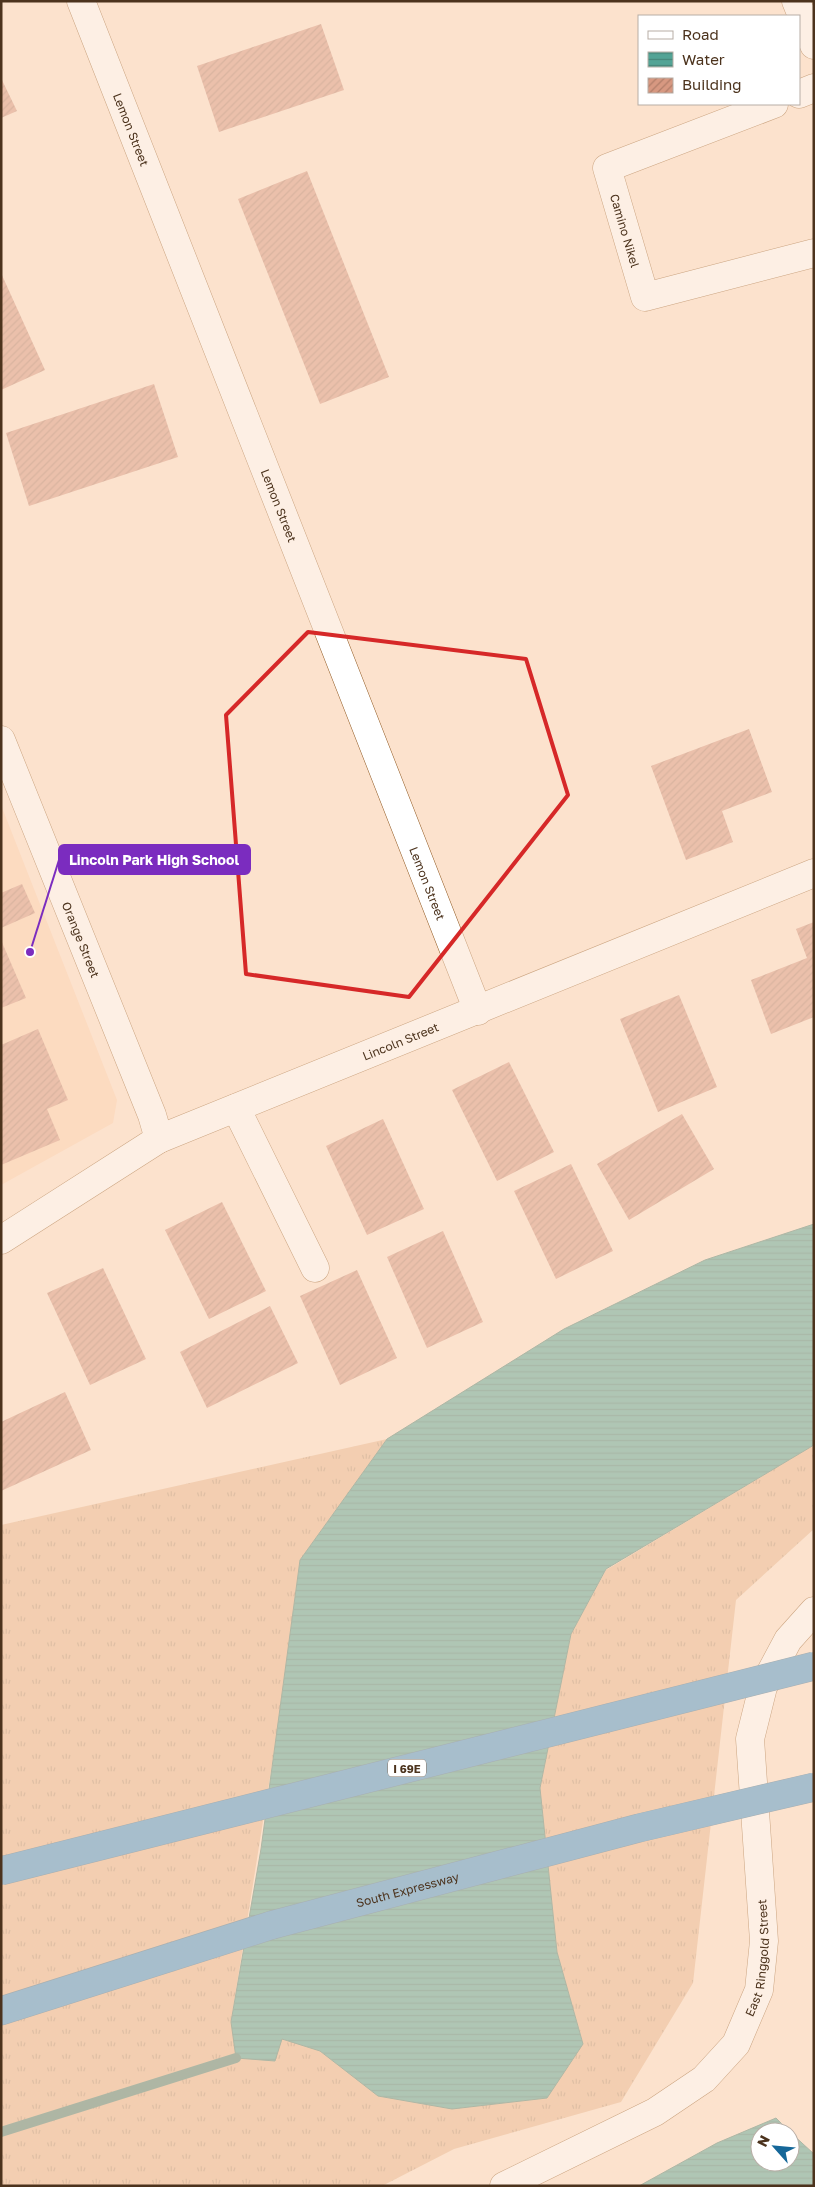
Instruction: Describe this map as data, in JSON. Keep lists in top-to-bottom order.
{
  "streets": {
    "highway": ["I 69E", "South Expressway"],
    "street": [
      "Lemon Street",
      "Camino Nikel",
      "Orange Street",
      "Lincoln Street",
      "East Ringgold Street"
    ]
  },
  "crossings": [
    ["Lemon Street", "Lincoln Street"],
    ["Orange Street", "Lincoln Street"]
  ],
  "places": ["Lincoln Park High School"],
  "legend": ["Road", "Water", "Building"],
  "north": "top left"
}
